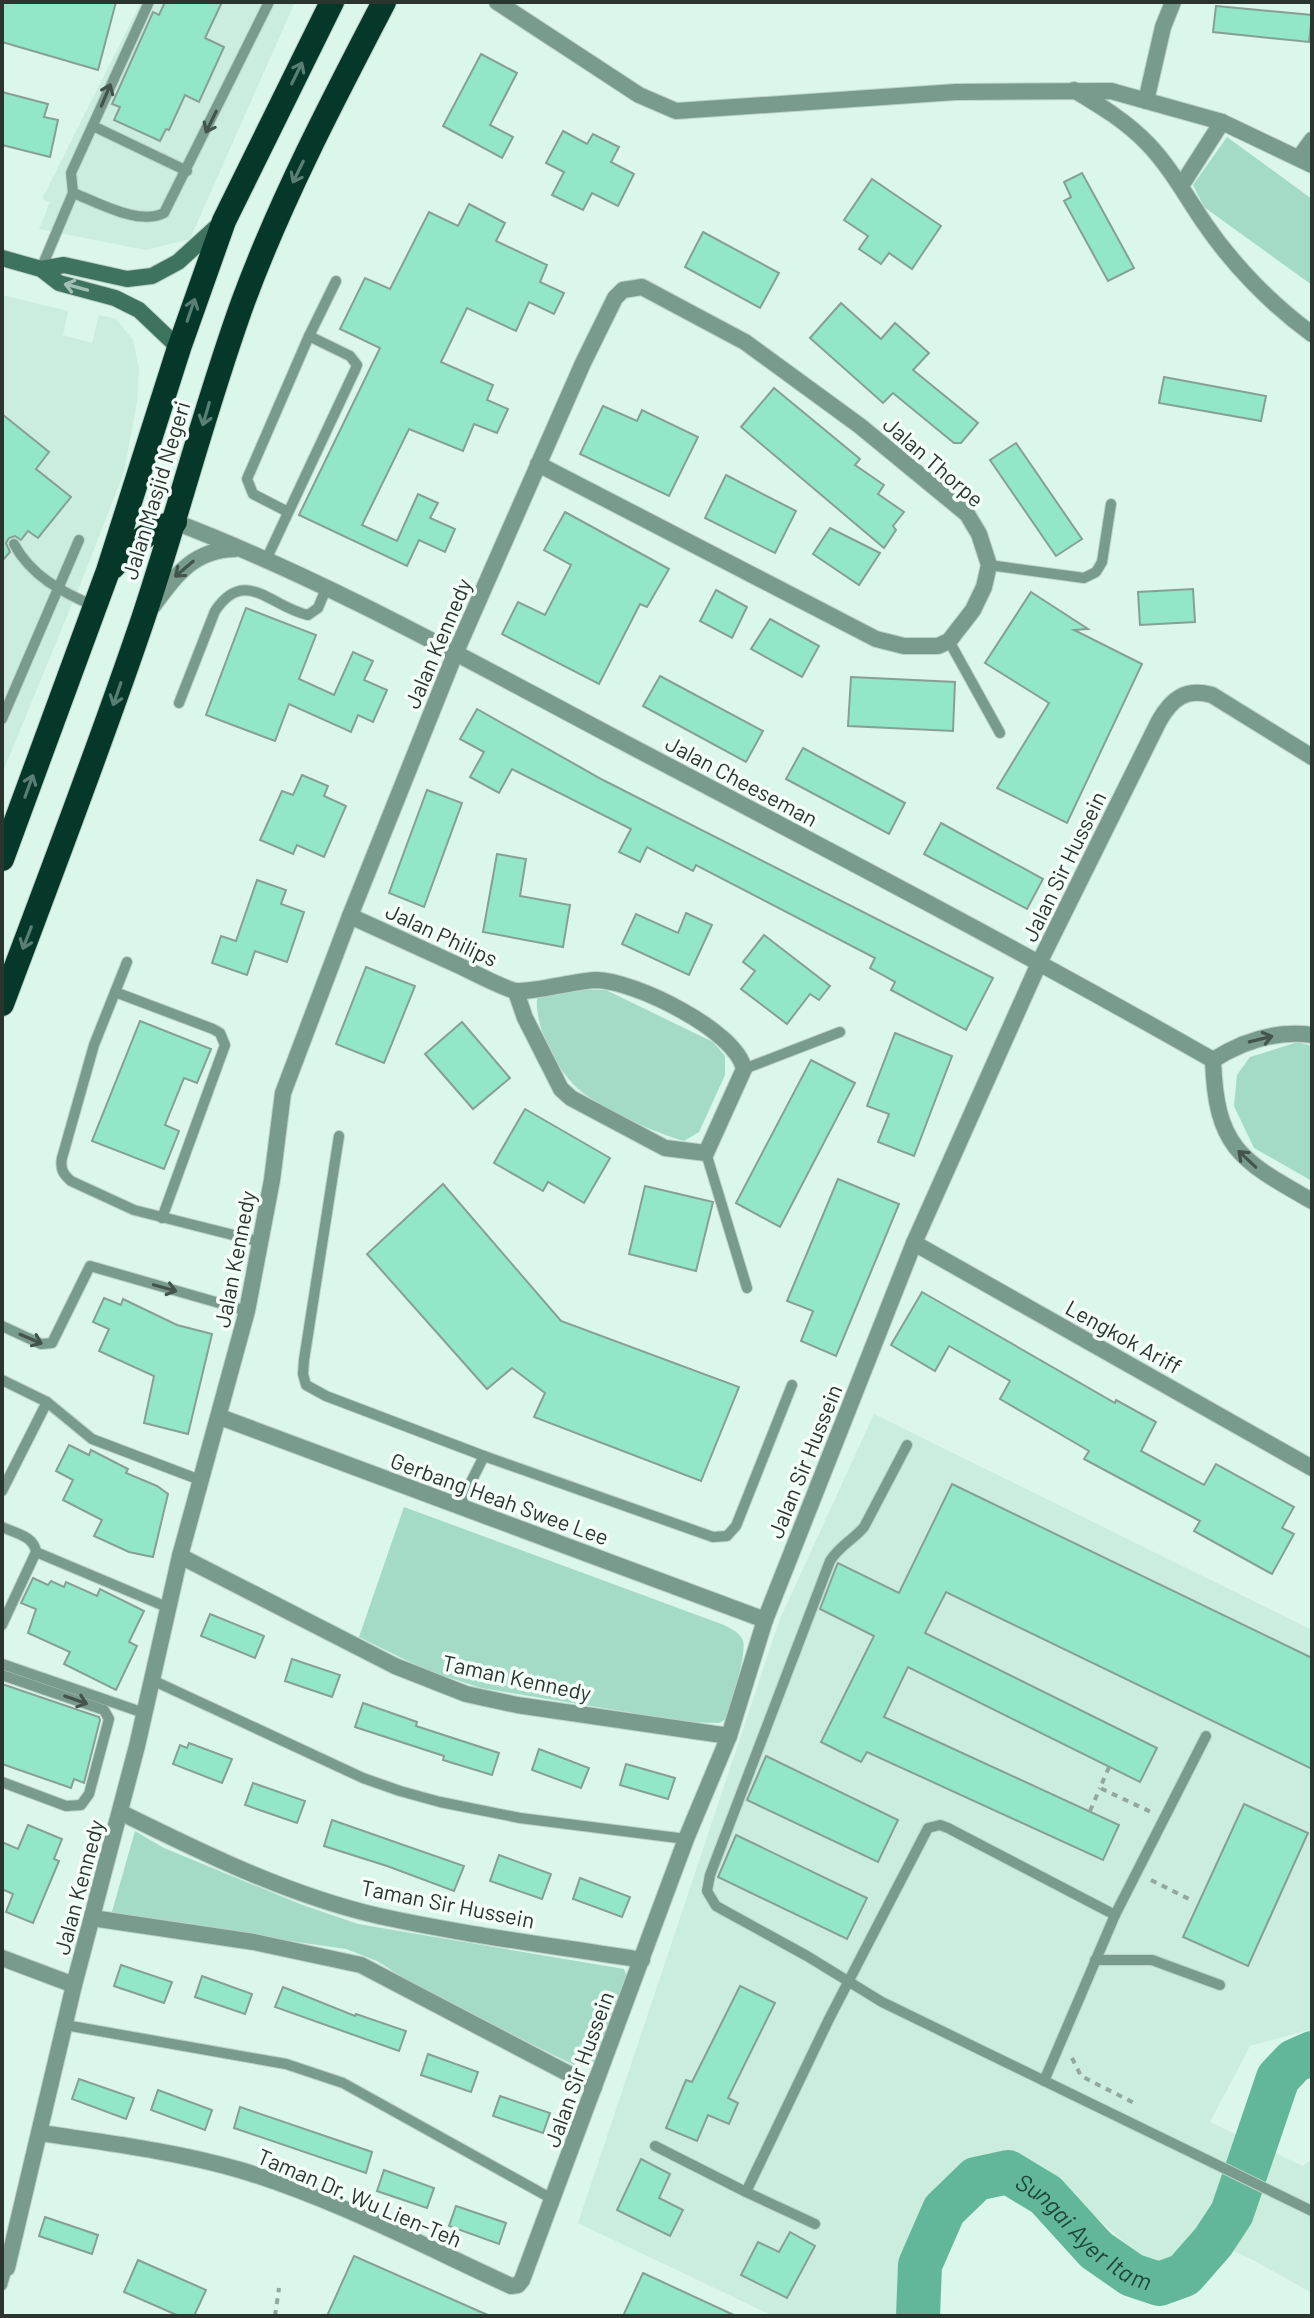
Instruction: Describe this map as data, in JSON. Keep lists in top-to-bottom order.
{
  "streets": {
    "highway": ["Jalan Masjid Negeri"],
    "street": [
      "Jalan Thorpe",
      "Jalan Kennedy",
      "Jalan Cheeseman",
      "Jalan Sir Hussein",
      "Jalan Philips",
      "Lengkok Ariff",
      "Gerbang Heah Swee Lee",
      "Taman Kennedy",
      "Taman Sir Hussein",
      "Taman Dr. Wu Lien-Teh"
    ]
  },
  "crossings": [
    ["Jalan Thorpe", "Jalan Kennedy"],
    ["Jalan Masjid Negeri", "Jalan Cheeseman"],
    ["Jalan Kennedy", "Jalan Cheeseman"],
    ["Jalan Kennedy", "Jalan Philips"],
    ["Jalan Kennedy", "Gerbang Heah Swee Lee"],
    ["Jalan Kennedy", "Taman Kennedy"],
    ["Jalan Kennedy", "Taman Sir Hussein"],
    ["Jalan Kennedy", "Taman Dr. Wu Lien-Teh"],
    ["Jalan Cheeseman", "Jalan Sir Hussein"],
    ["Jalan Sir Hussein", "Lengkok Ariff"],
    ["Jalan Sir Hussein", "Gerbang Heah Swee Lee"],
    ["Jalan Sir Hussein", "Taman Kennedy"],
    ["Jalan Sir Hussein", "Taman Sir Hussein"],
    ["Jalan Sir Hussein", "Taman Dr. Wu Lien-Teh"]
  ],
  "water": ["Sungai Ayer Itam"]
}
